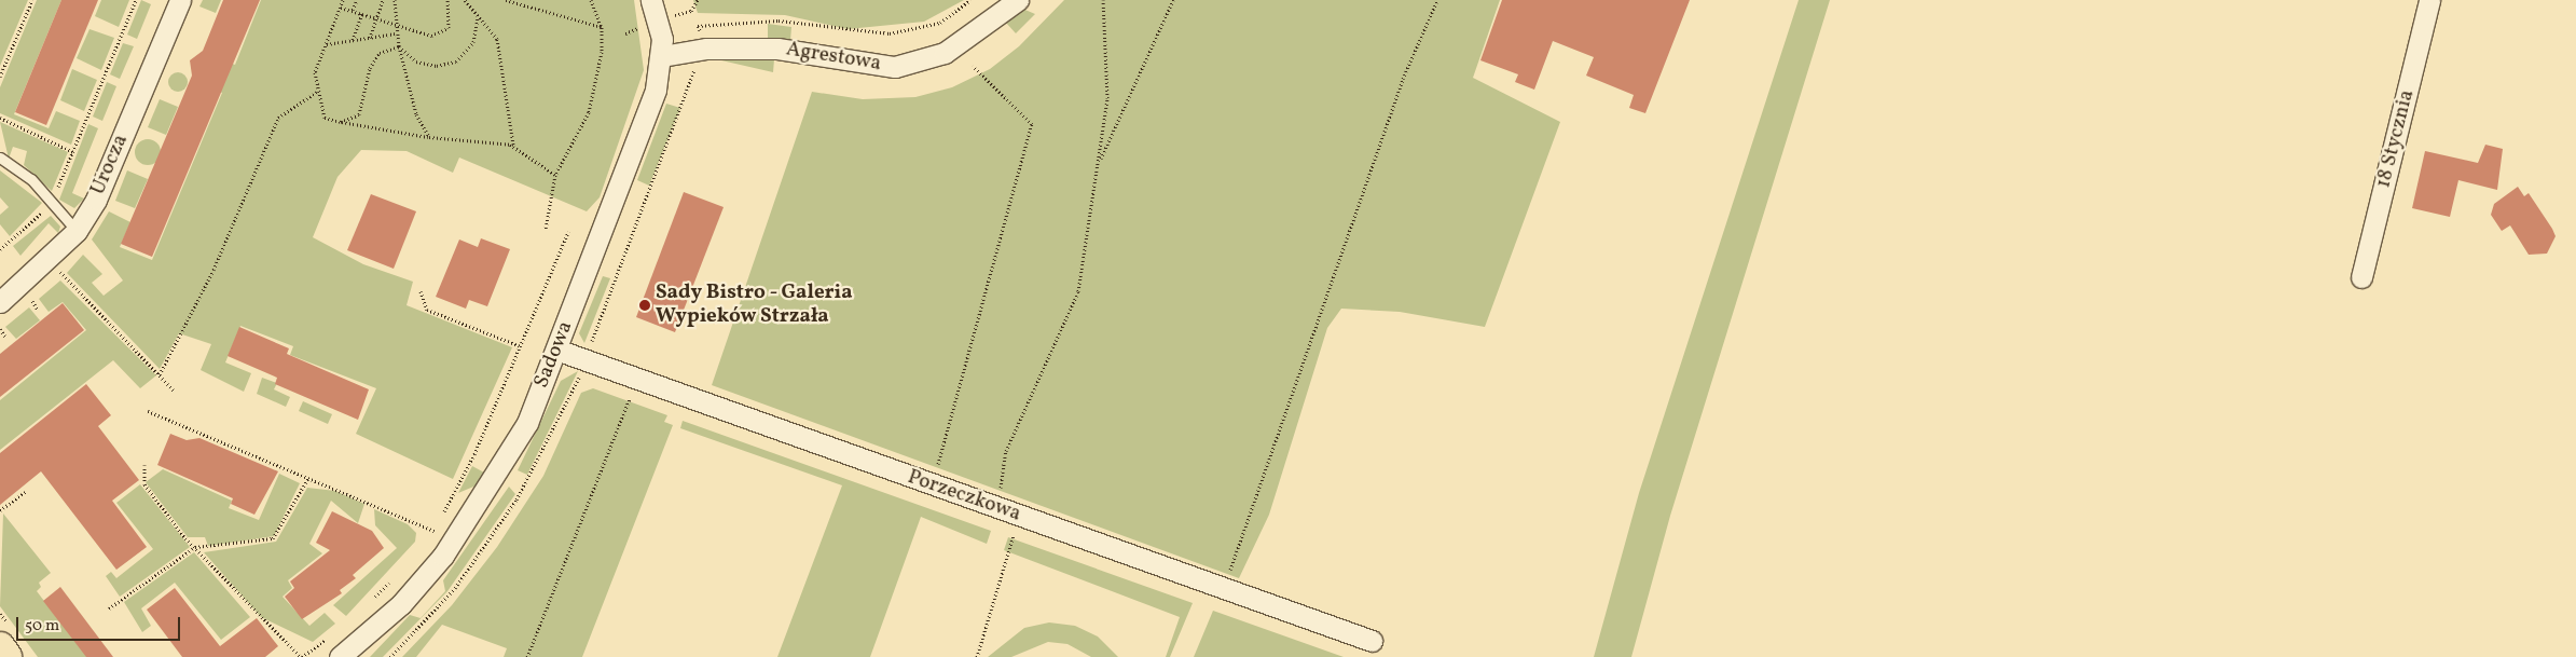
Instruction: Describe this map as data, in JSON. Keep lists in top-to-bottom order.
{
  "streets": {
    "street": [
      "Agrestowa",
      "18 Stycznia",
      "Urocza",
      "Sadowa",
      "Porzeczkowa"
    ]
  },
  "crossings": [
    ["Agrestowa", "Sadowa"],
    ["Sadowa", "Porzeczkowa"]
  ],
  "places": ["Sady Bistro - Galeria Wypieków Strzała"],
  "scale_bar": "50 m"
}
